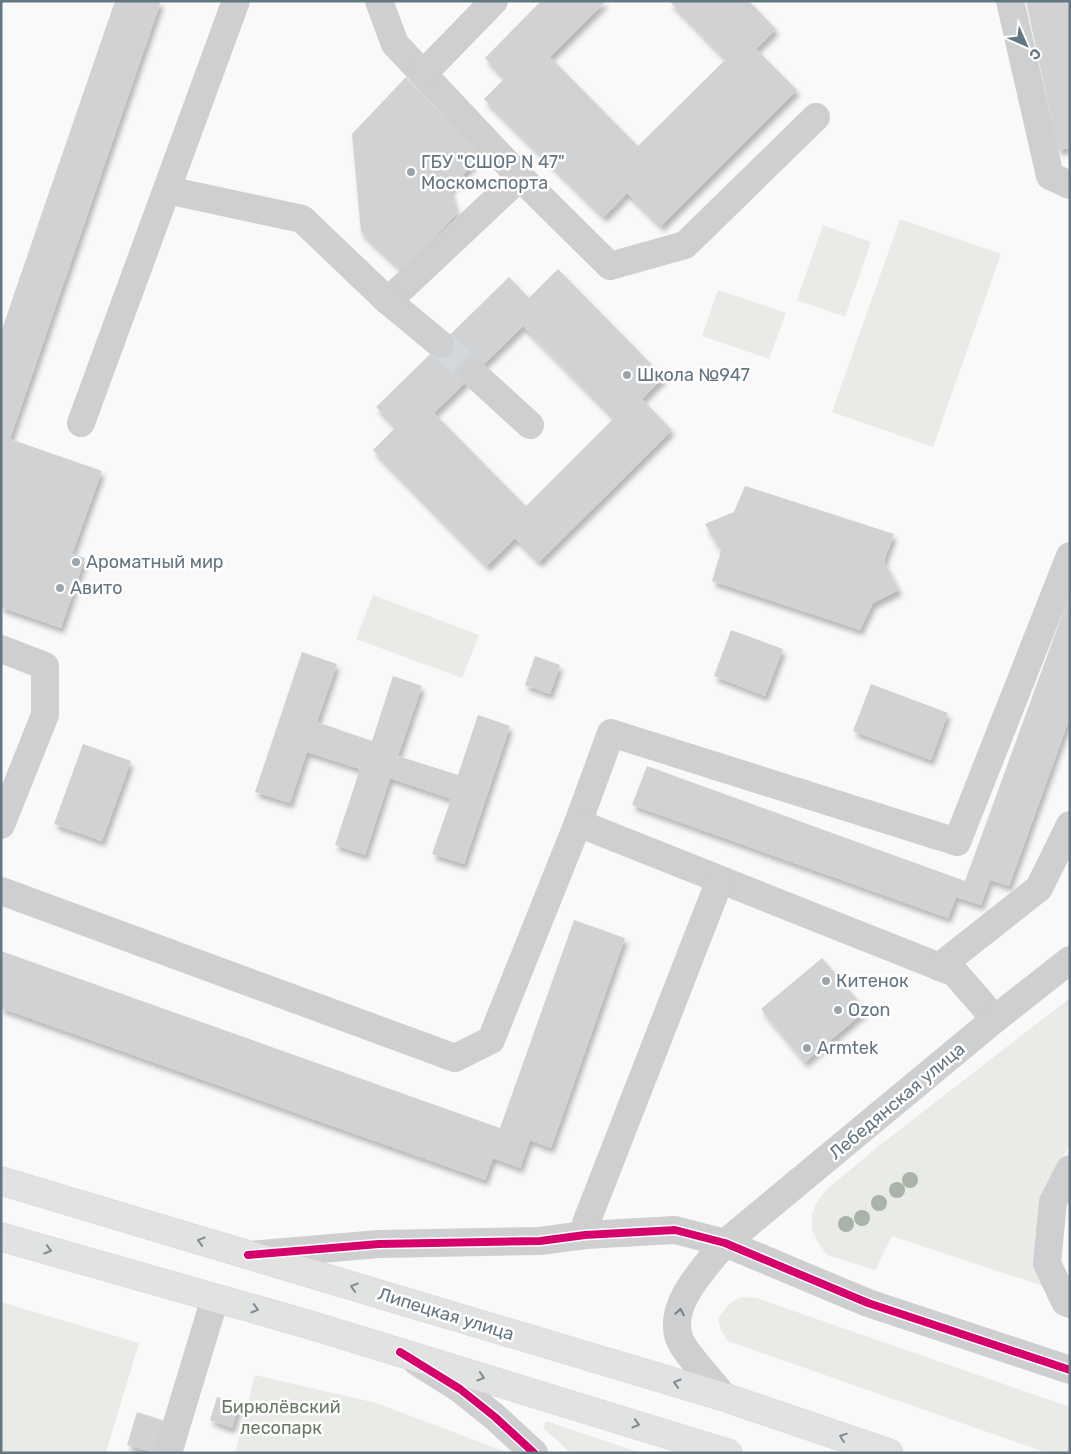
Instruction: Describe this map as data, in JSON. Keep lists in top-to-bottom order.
{
  "streets": {
    "main road": ["Липецкая улица"],
    "street": ["Лебедянская улица"]
  },
  "crossings": [
    ["Лебедянская улица", "Липецкая улица"]
  ],
  "parks": ["Бирюлёвский лесопарк"],
  "places": [
    "ГБУ \"СШОР N 47\" Москомспорта",
    "Школа №947",
    "Ароматный мир",
    "Авито",
    "Китенок",
    "Ozon",
    "Armtek"
  ],
  "north": "bottom right"
}
